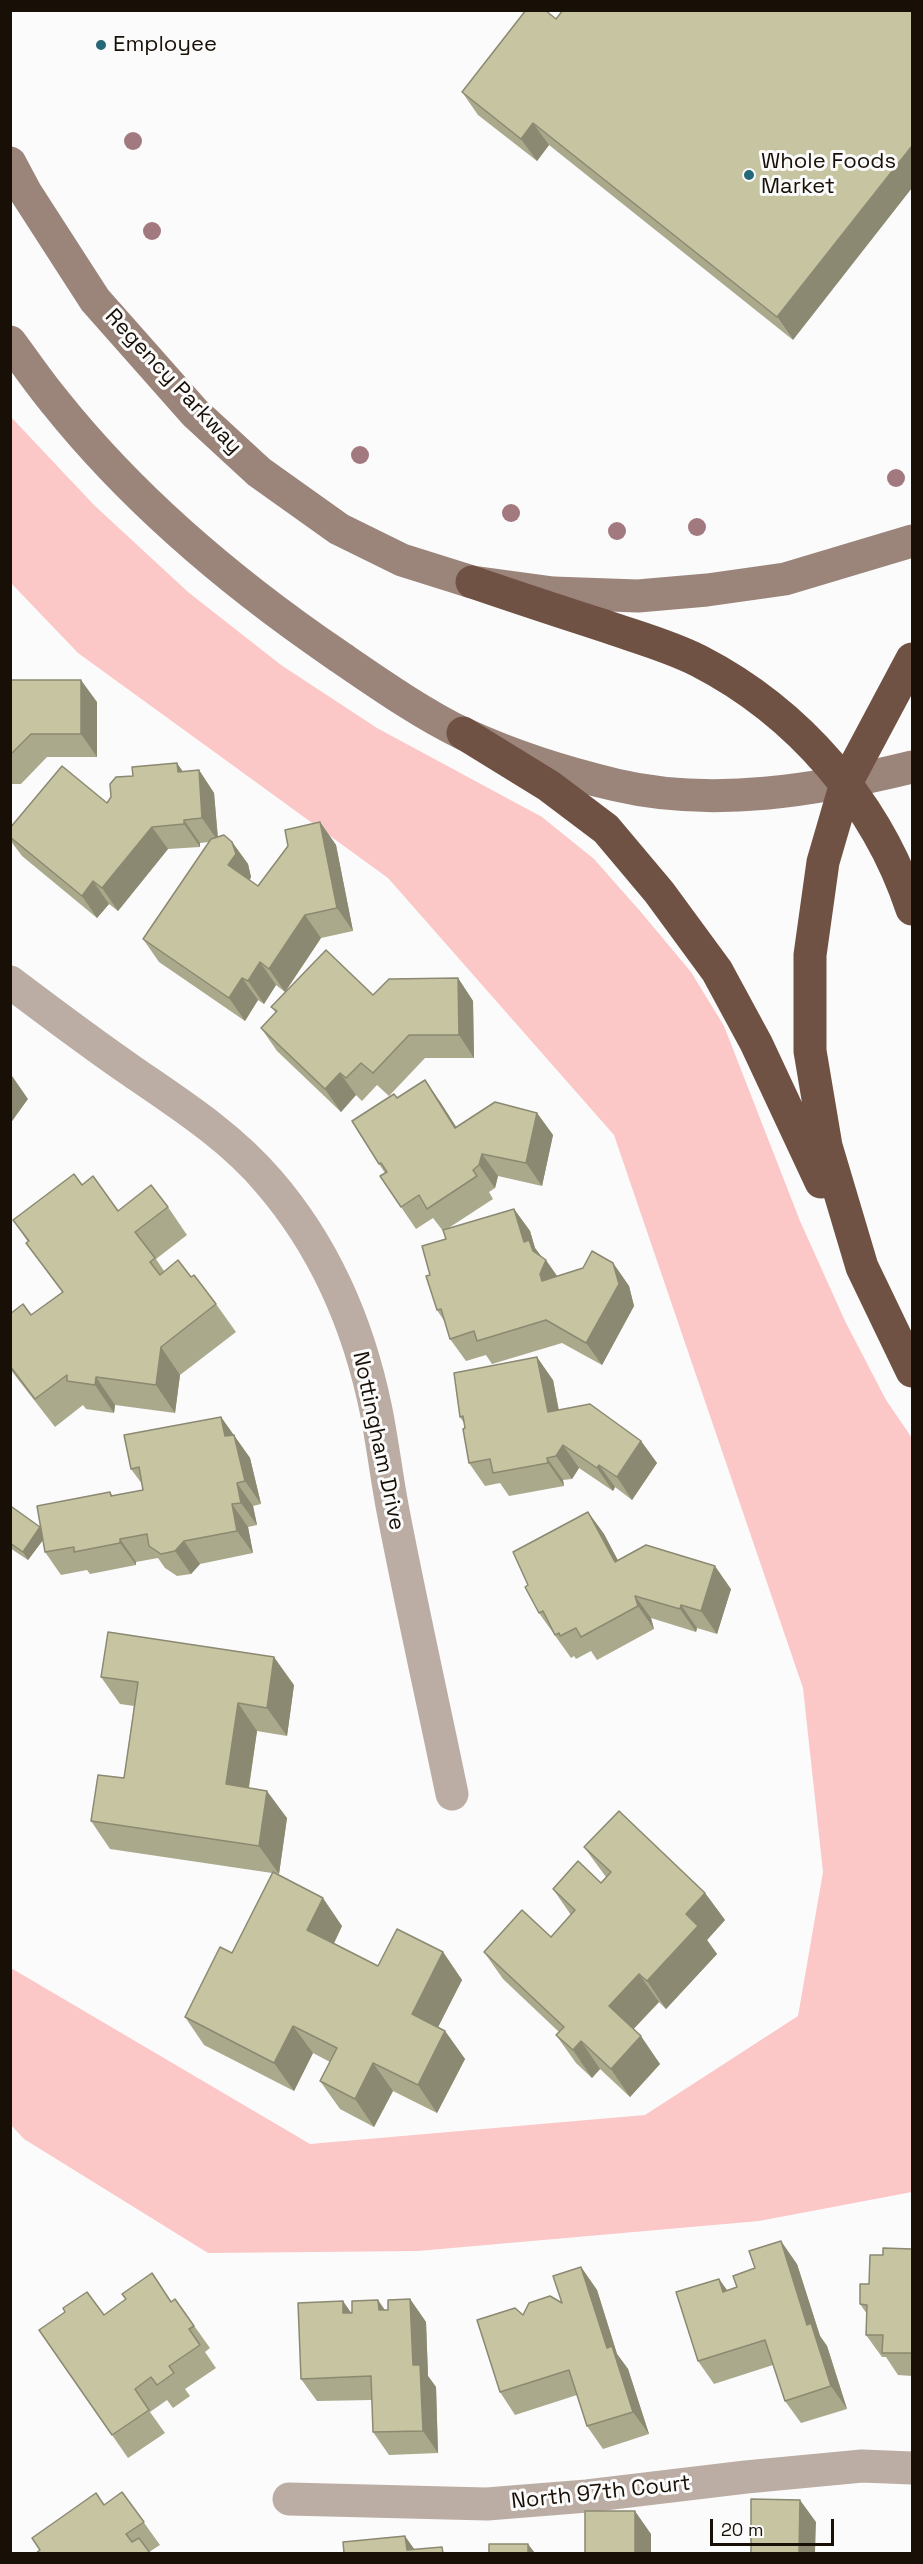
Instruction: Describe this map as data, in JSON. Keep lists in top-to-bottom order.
{
  "streets": {
    "main road": ["Regency Parkway"],
    "street": ["Nottingham Drive", "North 97th Court"]
  },
  "places": ["Employee", "Whole Foods Market"],
  "scale_bar": "20 m"
}
